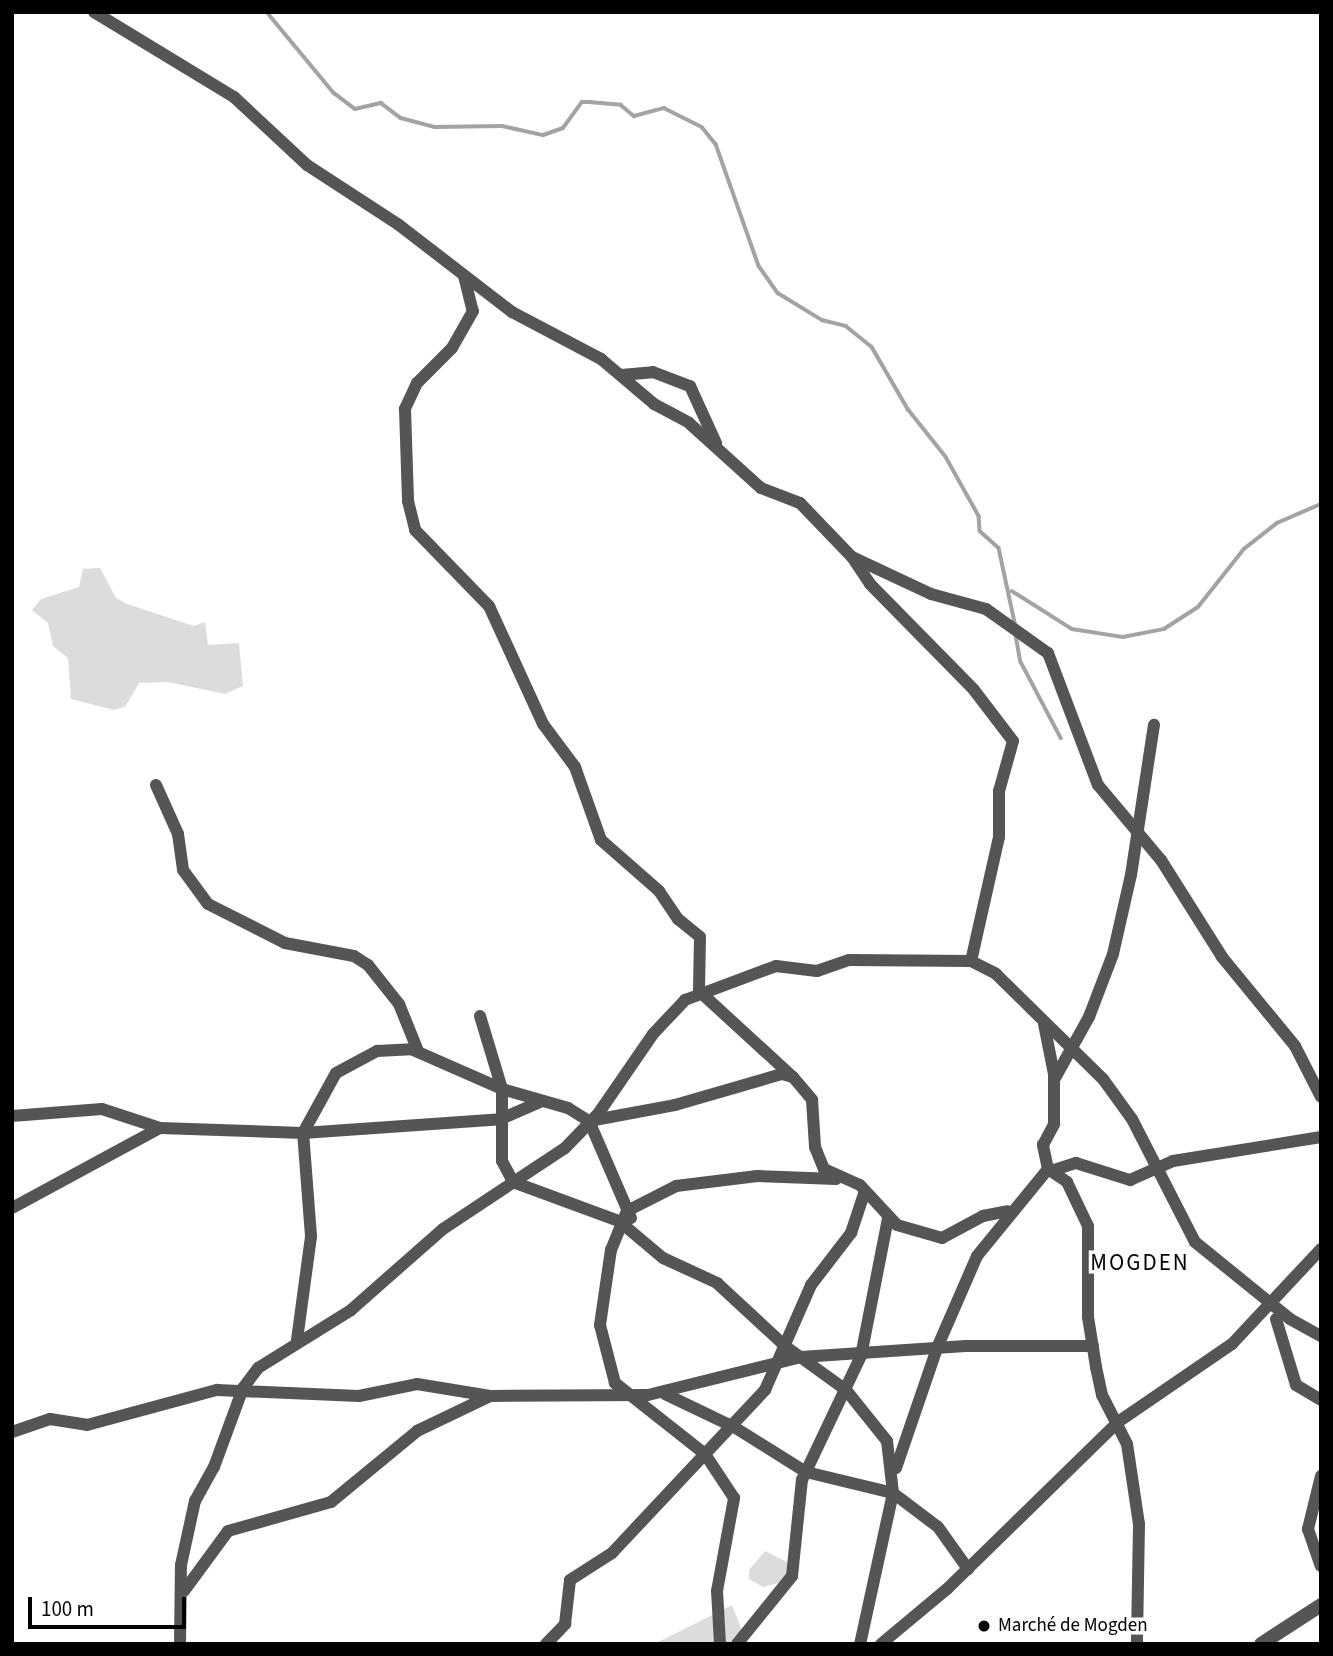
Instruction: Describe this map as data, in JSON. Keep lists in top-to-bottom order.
{
  "districts": ["MOGDEN"],
  "places": ["Marché de Mogden"],
  "scale_bar": "100 m"
}
